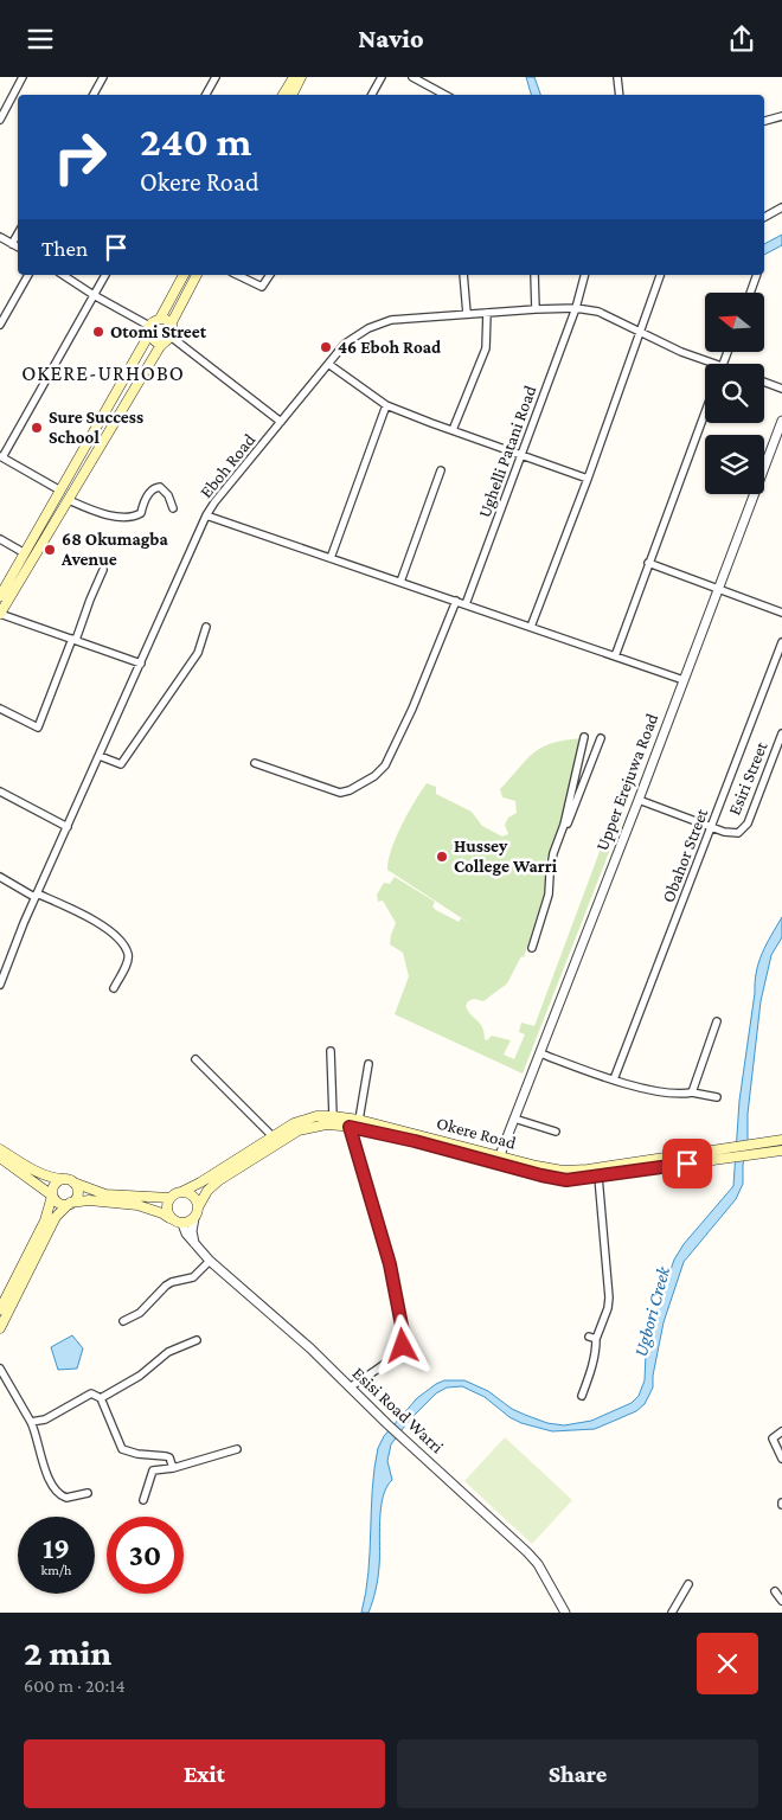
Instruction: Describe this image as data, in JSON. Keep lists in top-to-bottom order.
{
  "streets": {
    "main road": ["Okere Road"],
    "street": [
      "Ughelli Patani Road",
      "Eboh Road",
      "Esiri Street",
      "Upper Erejuwa Road",
      "Obahor Street",
      "Esisi Road Warri"
    ]
  },
  "crossings": [
    ["Ughelli Patani Road", "Eboh Road"],
    ["Esiri Street", "Upper Erejuwa Road"],
    ["Esiri Street", "Obahor Street"],
    ["Upper Erejuwa Road", "Okere Road"],
    ["Okere Road", "Esisi Road Warri"]
  ],
  "districts": ["OKERE-URHOBO"],
  "water": ["Ugbori Creek"],
  "places": [
    "Otomi Street",
    "46 Eboh Road",
    "Sure Success School",
    "68 Okumagba Avenue",
    "Hussey College Warri"
  ],
  "north": "left",
  "page": {
    "header": "Navio",
    "turn": ["240 m", "Okere Road"],
    "then": "Then",
    "speed": "19 km/h",
    "limit": "30",
    "heading": ["2 min", "600 m · 20:14"],
    "buttons": ["Exit", "Share"]
  }
}
